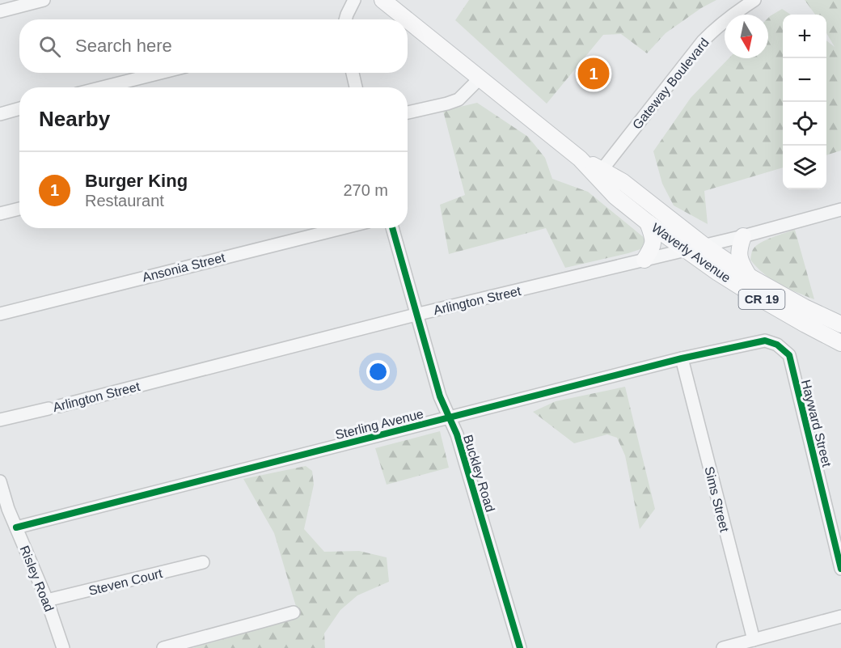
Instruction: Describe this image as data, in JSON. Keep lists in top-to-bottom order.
{
  "streets": {
    "main road": ["Waverly Avenue", "CR 19"],
    "street": [
      "Gateway Boulevard",
      "Ansonia Street",
      "Arlington Street",
      "Hayward Street",
      "Sterling Avenue",
      "Buckley Road",
      "Sims Street",
      "Risley Road",
      "Steven Court"
    ]
  },
  "crossings": [
    ["Gateway Boulevard", "Waverly Avenue"],
    ["Waverly Avenue", "Arlington Street"],
    ["Arlington Street", "Buckley Road"],
    ["Hayward Street", "Sterling Avenue"],
    ["Sterling Avenue", "Buckley Road"],
    ["Sterling Avenue", "Sims Street"],
    ["Sterling Avenue", "Risley Road"],
    ["Risley Road", "Steven Court"]
  ],
  "north": "bottom",
  "page": {
    "map_buttons": ["+", "−"],
    "search": "Search here",
    "pins": "1",
    "heading": "Nearby",
    "list": [
      {
        "mark": "1",
        "name": "Burger King",
        "note": "Restaurant",
        "value": "270 m"
      }
    ]
  }
}
